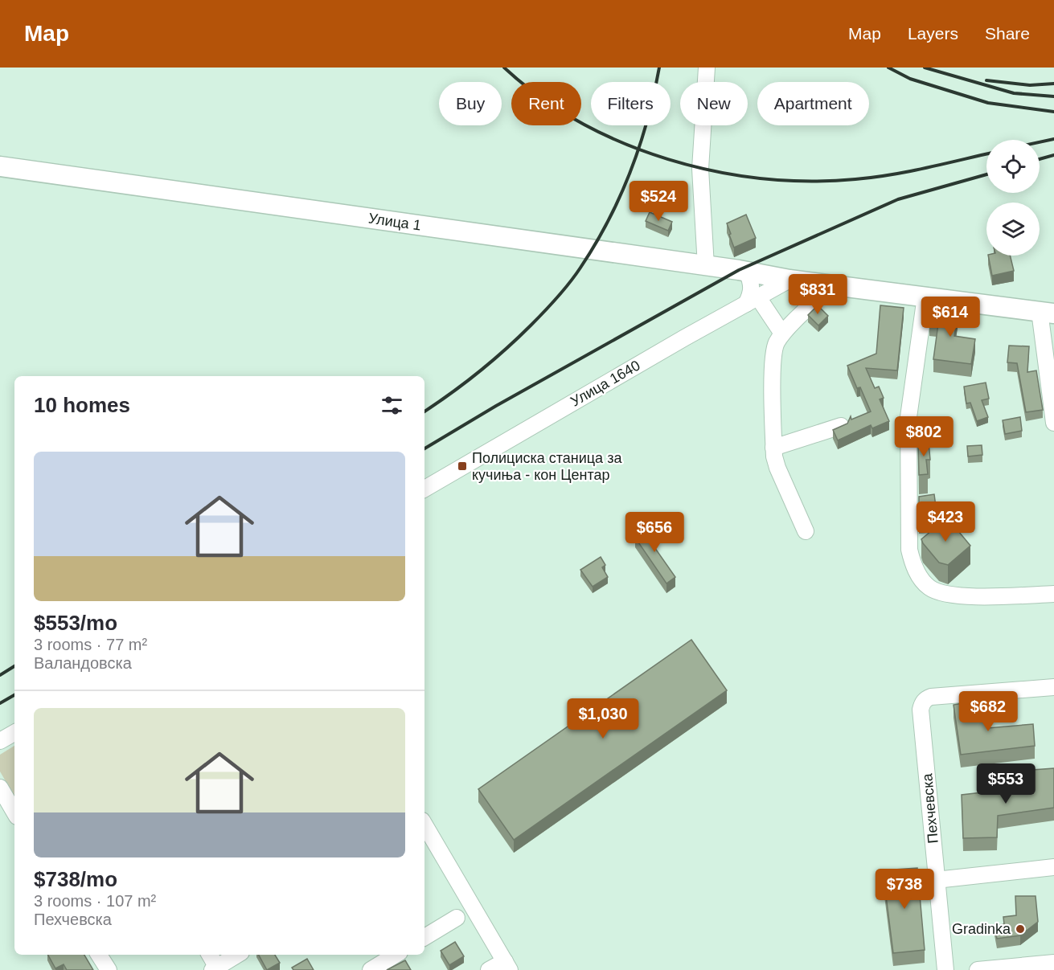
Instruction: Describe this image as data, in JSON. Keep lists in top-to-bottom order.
{
  "streets": {
    "main road": ["Улица 1"],
    "street": ["Улица 1640", "Пехчевска"]
  },
  "crossings": [
    ["Улица 1", "Улица 1640"]
  ],
  "places": {
    "transit": ["Полициска станица за кучиња - кон Центар"],
    "other": ["Gradinka"]
  },
  "page": {
    "header": "Map",
    "nav": ["Map", "Layers", "Share"],
    "chip": [
      "Buy",
      "Rent",
      "Filters",
      "New",
      "Apartment"
    ],
    "price": [
      "$524",
      "$831",
      "$614",
      "$802",
      "$423",
      "$656",
      "$682",
      "$1,030",
      "$553",
      "$738"
    ],
    "heading": "10 homes",
    "list": [
      {
        "name": "$553/mo",
        "note": "3 rooms · 77 m² · Валандовска"
      },
      {
        "name": "$738/mo",
        "note": "3 rooms · 107 m² · Пехчевска"
      }
    ]
  }
}
